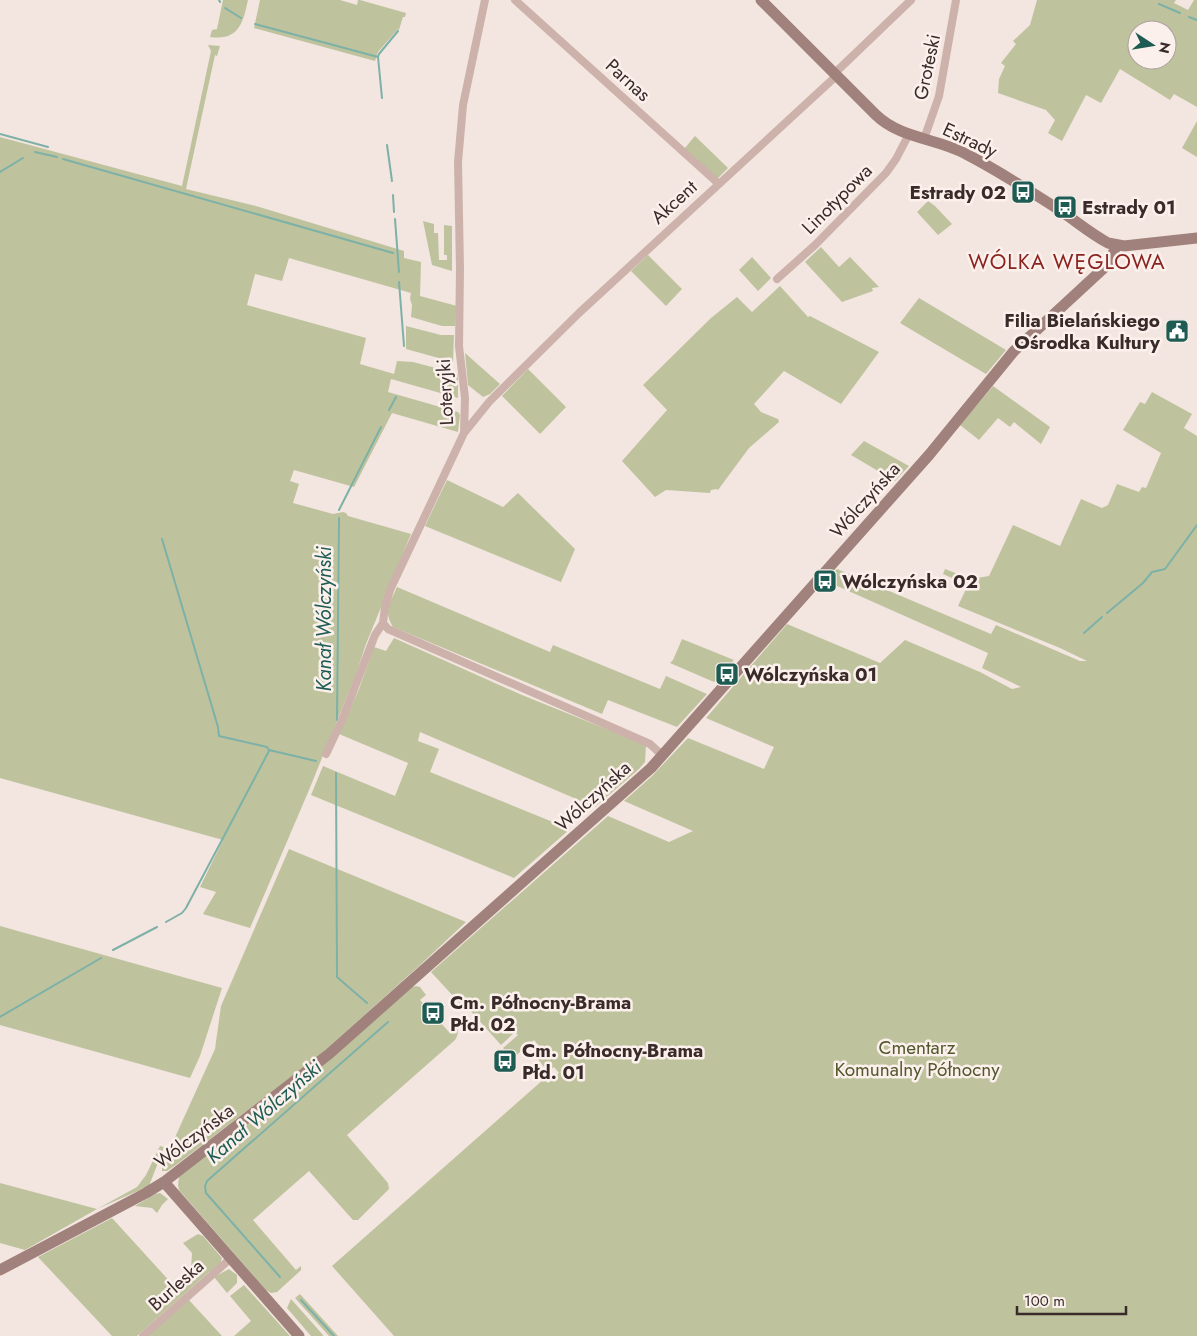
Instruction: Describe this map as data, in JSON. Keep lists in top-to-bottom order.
{
  "streets": {
    "street": [
      "Groteski",
      "Parnas",
      "Estrady",
      "Linotypowa",
      "Akcent",
      "Loteryjki",
      "Wólczyńska",
      "Burleska"
    ]
  },
  "crossings": [
    ["Groteski", "Estrady"],
    ["Parnas", "Akcent"],
    ["Estrady", "Linotypowa"],
    ["Estrady", "Akcent"],
    ["Estrady", "Wólczyńska"],
    ["Akcent", "Loteryjki"]
  ],
  "districts": ["WÓLKA WĘGLOWA"],
  "water": ["Kanał Wólczyński"],
  "parks": ["Cmentarz Komunalny Północny"],
  "places": {
    "bus stop": [
      "Estrady 02",
      "Estrady 01",
      "Wólczyńska 02",
      "Wólczyńska 01",
      "Cm. Północny-Brama Płd. 02",
      "Cm. Północny-Brama Płd. 01"
    ],
    "public building": ["Filia Bielańskiego Ośrodka Kultury"]
  },
  "scale_bar": "100 m",
  "north": "right"
}
